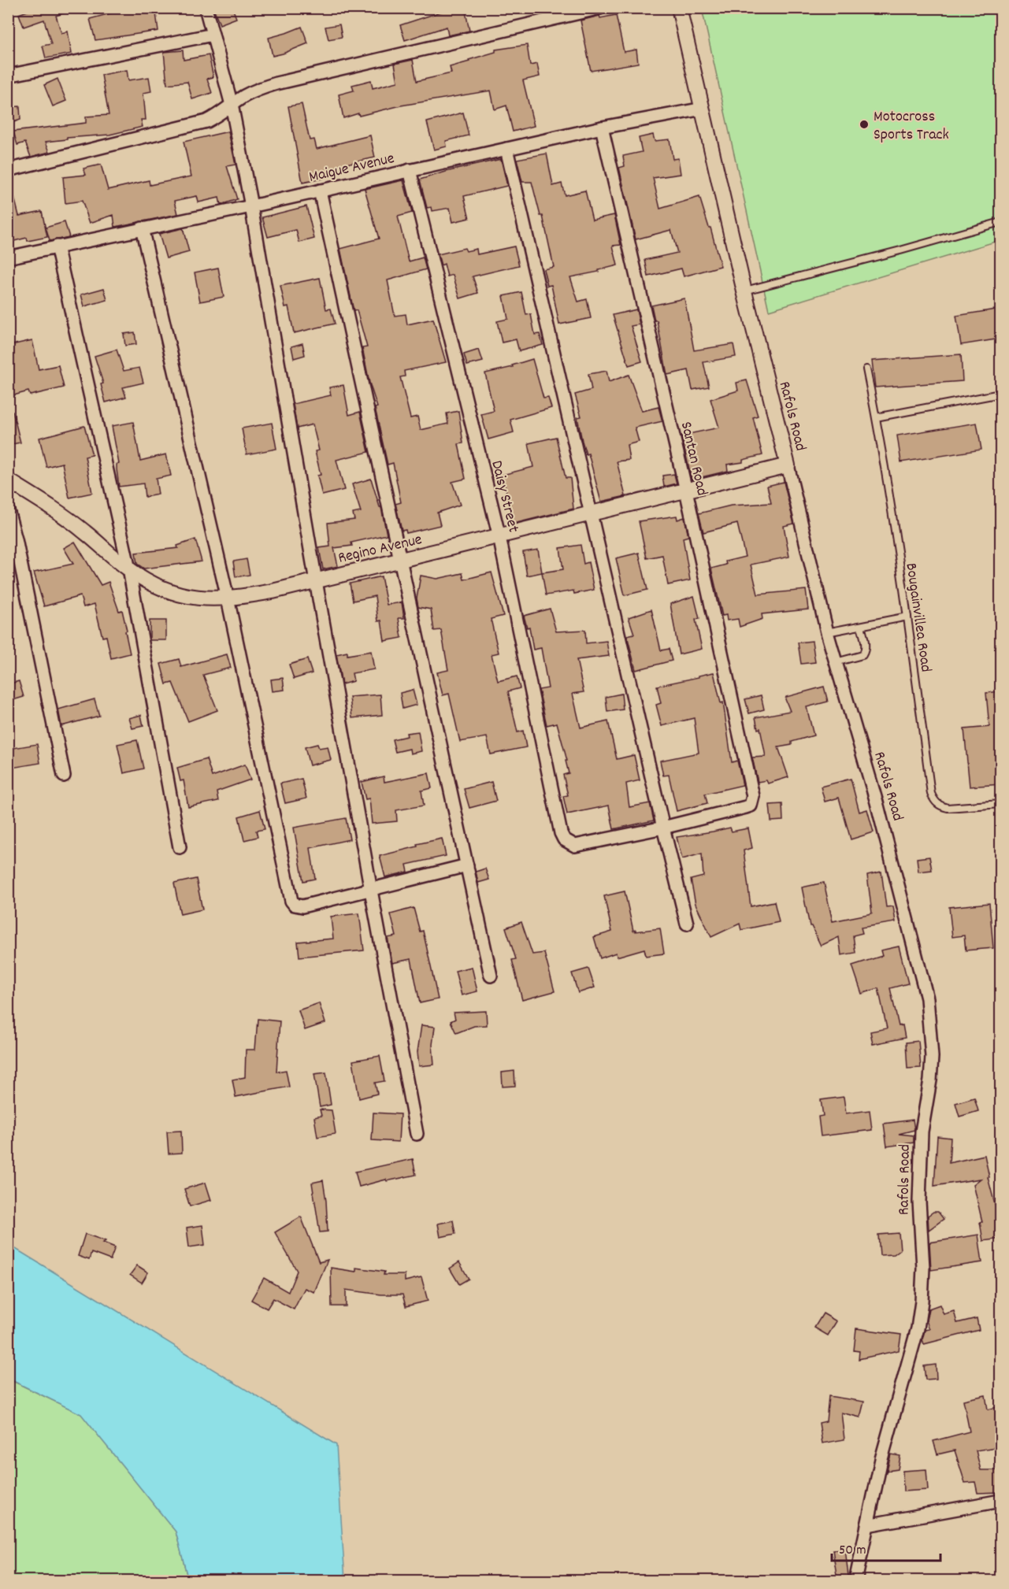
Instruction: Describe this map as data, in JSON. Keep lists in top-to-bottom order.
{
  "streets": {
    "street": [
      "Maigue Avenue",
      "Rafols Road",
      "Santan Road",
      "Daisy Street",
      "Regino Avenue"
    ],
    "lane": ["Bougainvillea Road"]
  },
  "crossings": [
    ["Maigue Avenue", "Rafols Road"],
    ["Maigue Avenue", "Santan Road"],
    ["Maigue Avenue", "Daisy Street"],
    ["Rafols Road", "Regino Avenue"],
    ["Santan Road", "Daisy Street"],
    ["Santan Road", "Regino Avenue"],
    ["Daisy Street", "Regino Avenue"]
  ],
  "places": ["Motocross Sports Track"],
  "scale_bar": "50 m"
}
